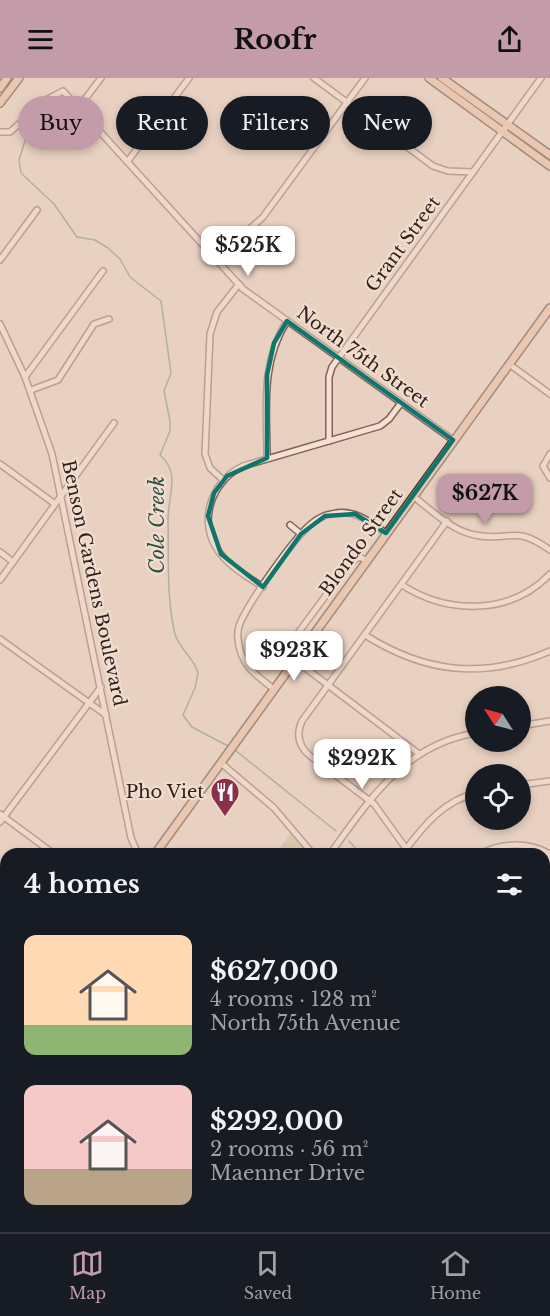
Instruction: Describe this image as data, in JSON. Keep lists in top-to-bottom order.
{
  "streets": {
    "main road": ["Blondo Street"],
    "street": ["Grant Street", "North 75th Street", "Benson Gardens Boulevard"]
  },
  "crossings": [
    ["Grant Street", "North 75th Street"],
    ["North 75th Street", "Blondo Street"]
  ],
  "water": ["Cole Creek"],
  "places": {
    "restaurant": ["Pho Viet"]
  },
  "north": "top left",
  "page": {
    "header": "Roofr",
    "chip": [
      "Buy",
      "Rent",
      "Filters",
      "New"
    ],
    "price": [
      "$525K",
      "$627K",
      "$923K",
      "$292K"
    ],
    "heading": "4 homes",
    "list": [
      {
        "name": "$627,000",
        "note": "4 rooms · 128 m² · North 75th Avenue"
      },
      {
        "name": "$292,000",
        "note": "2 rooms · 56 m² · Maenner Drive"
      }
    ],
    "tabs": ["Map", "Saved", "Home"]
  }
}
